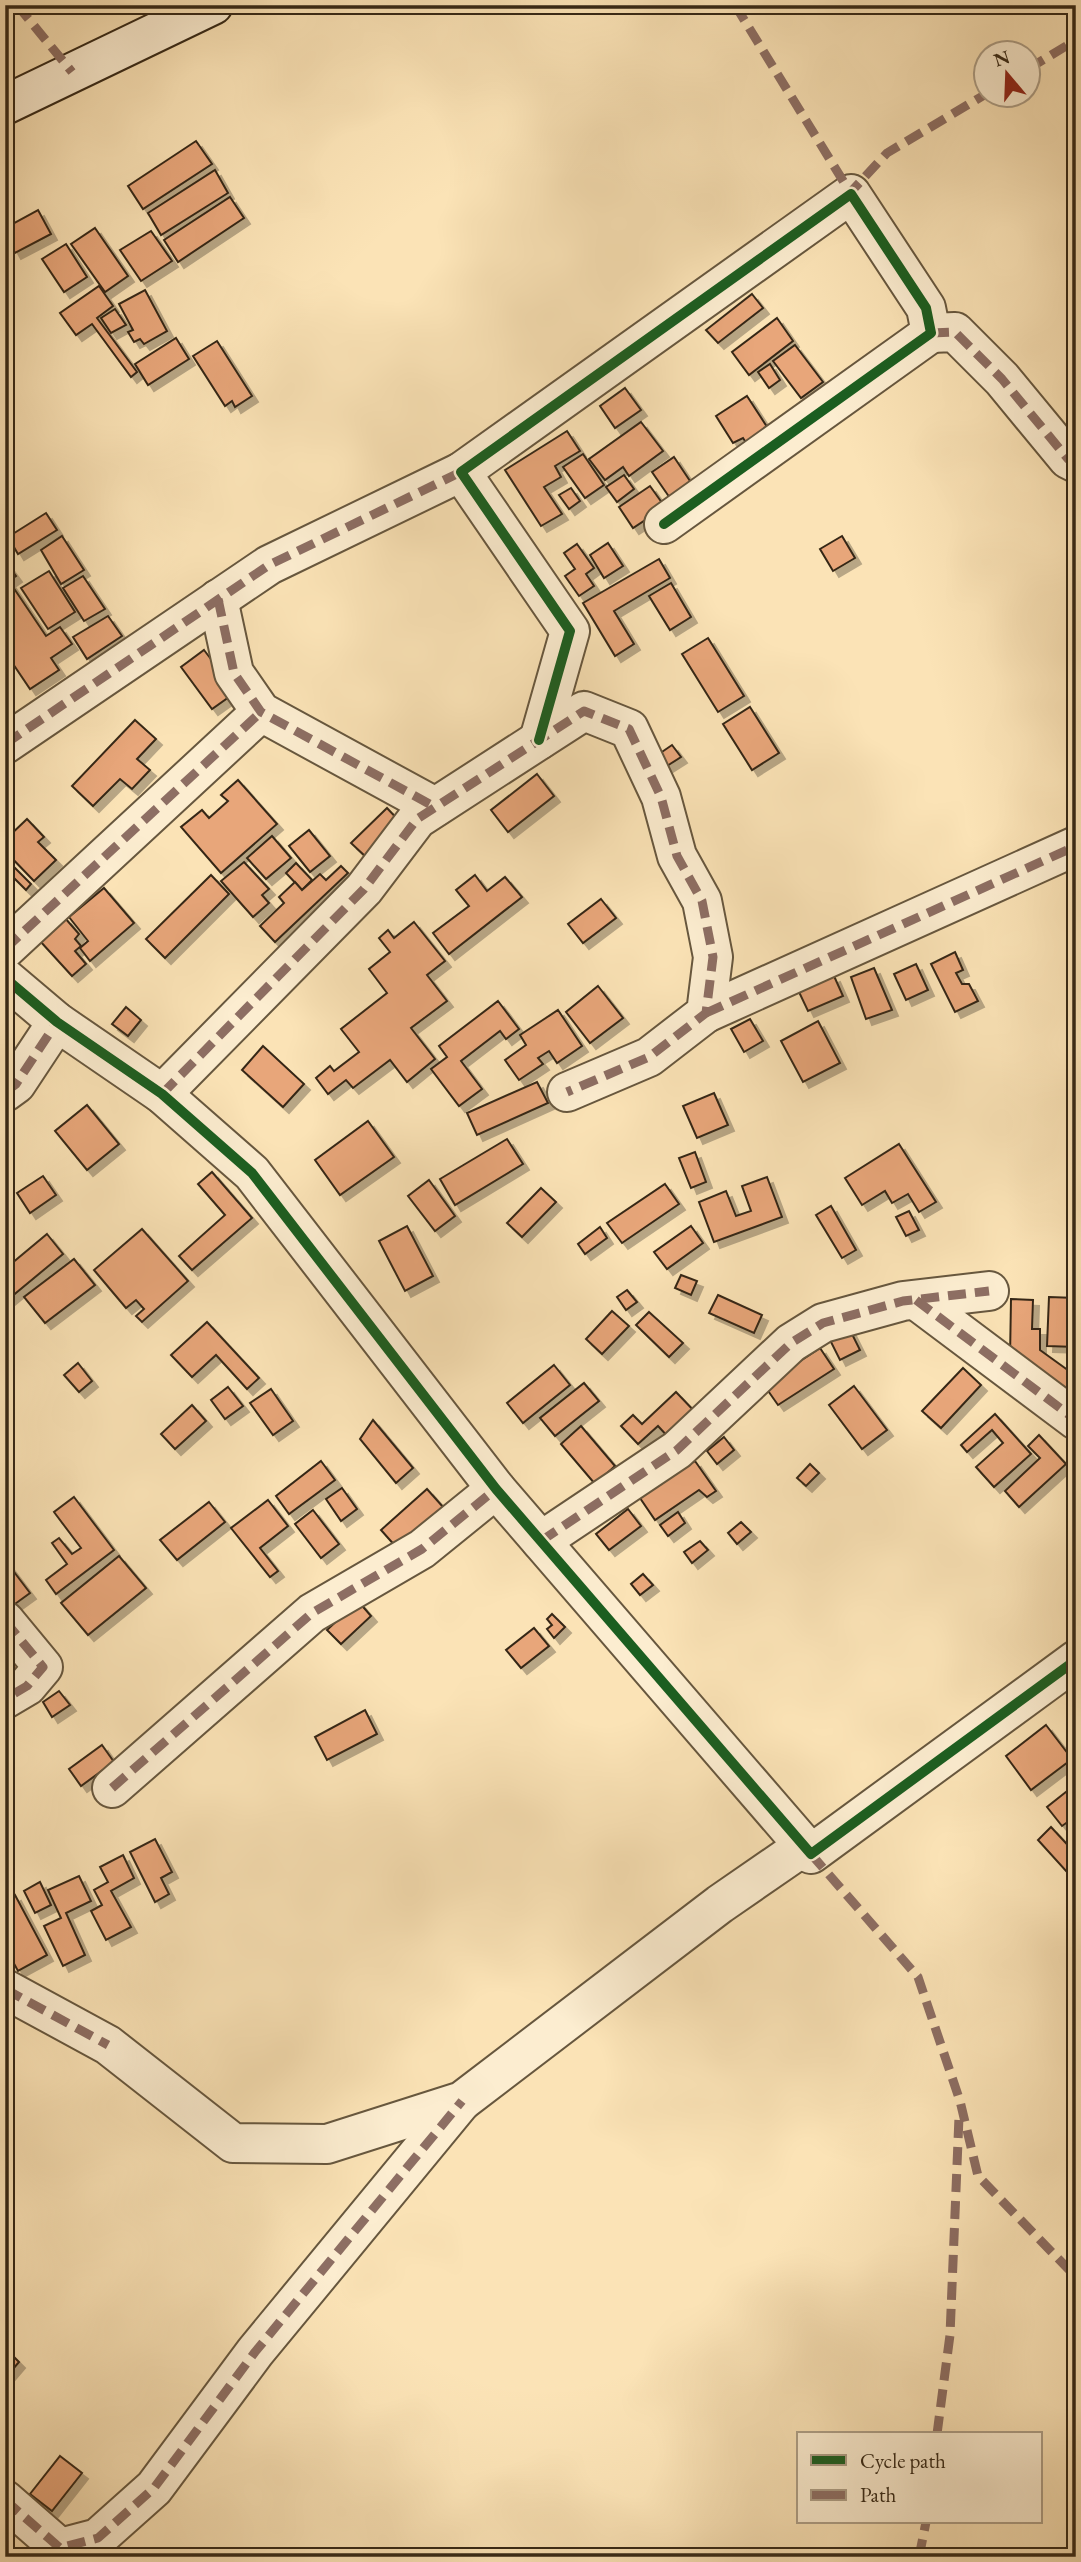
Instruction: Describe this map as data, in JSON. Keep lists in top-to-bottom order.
{
  "legend": ["Cycle path", "Path"],
  "north": "top"
}
